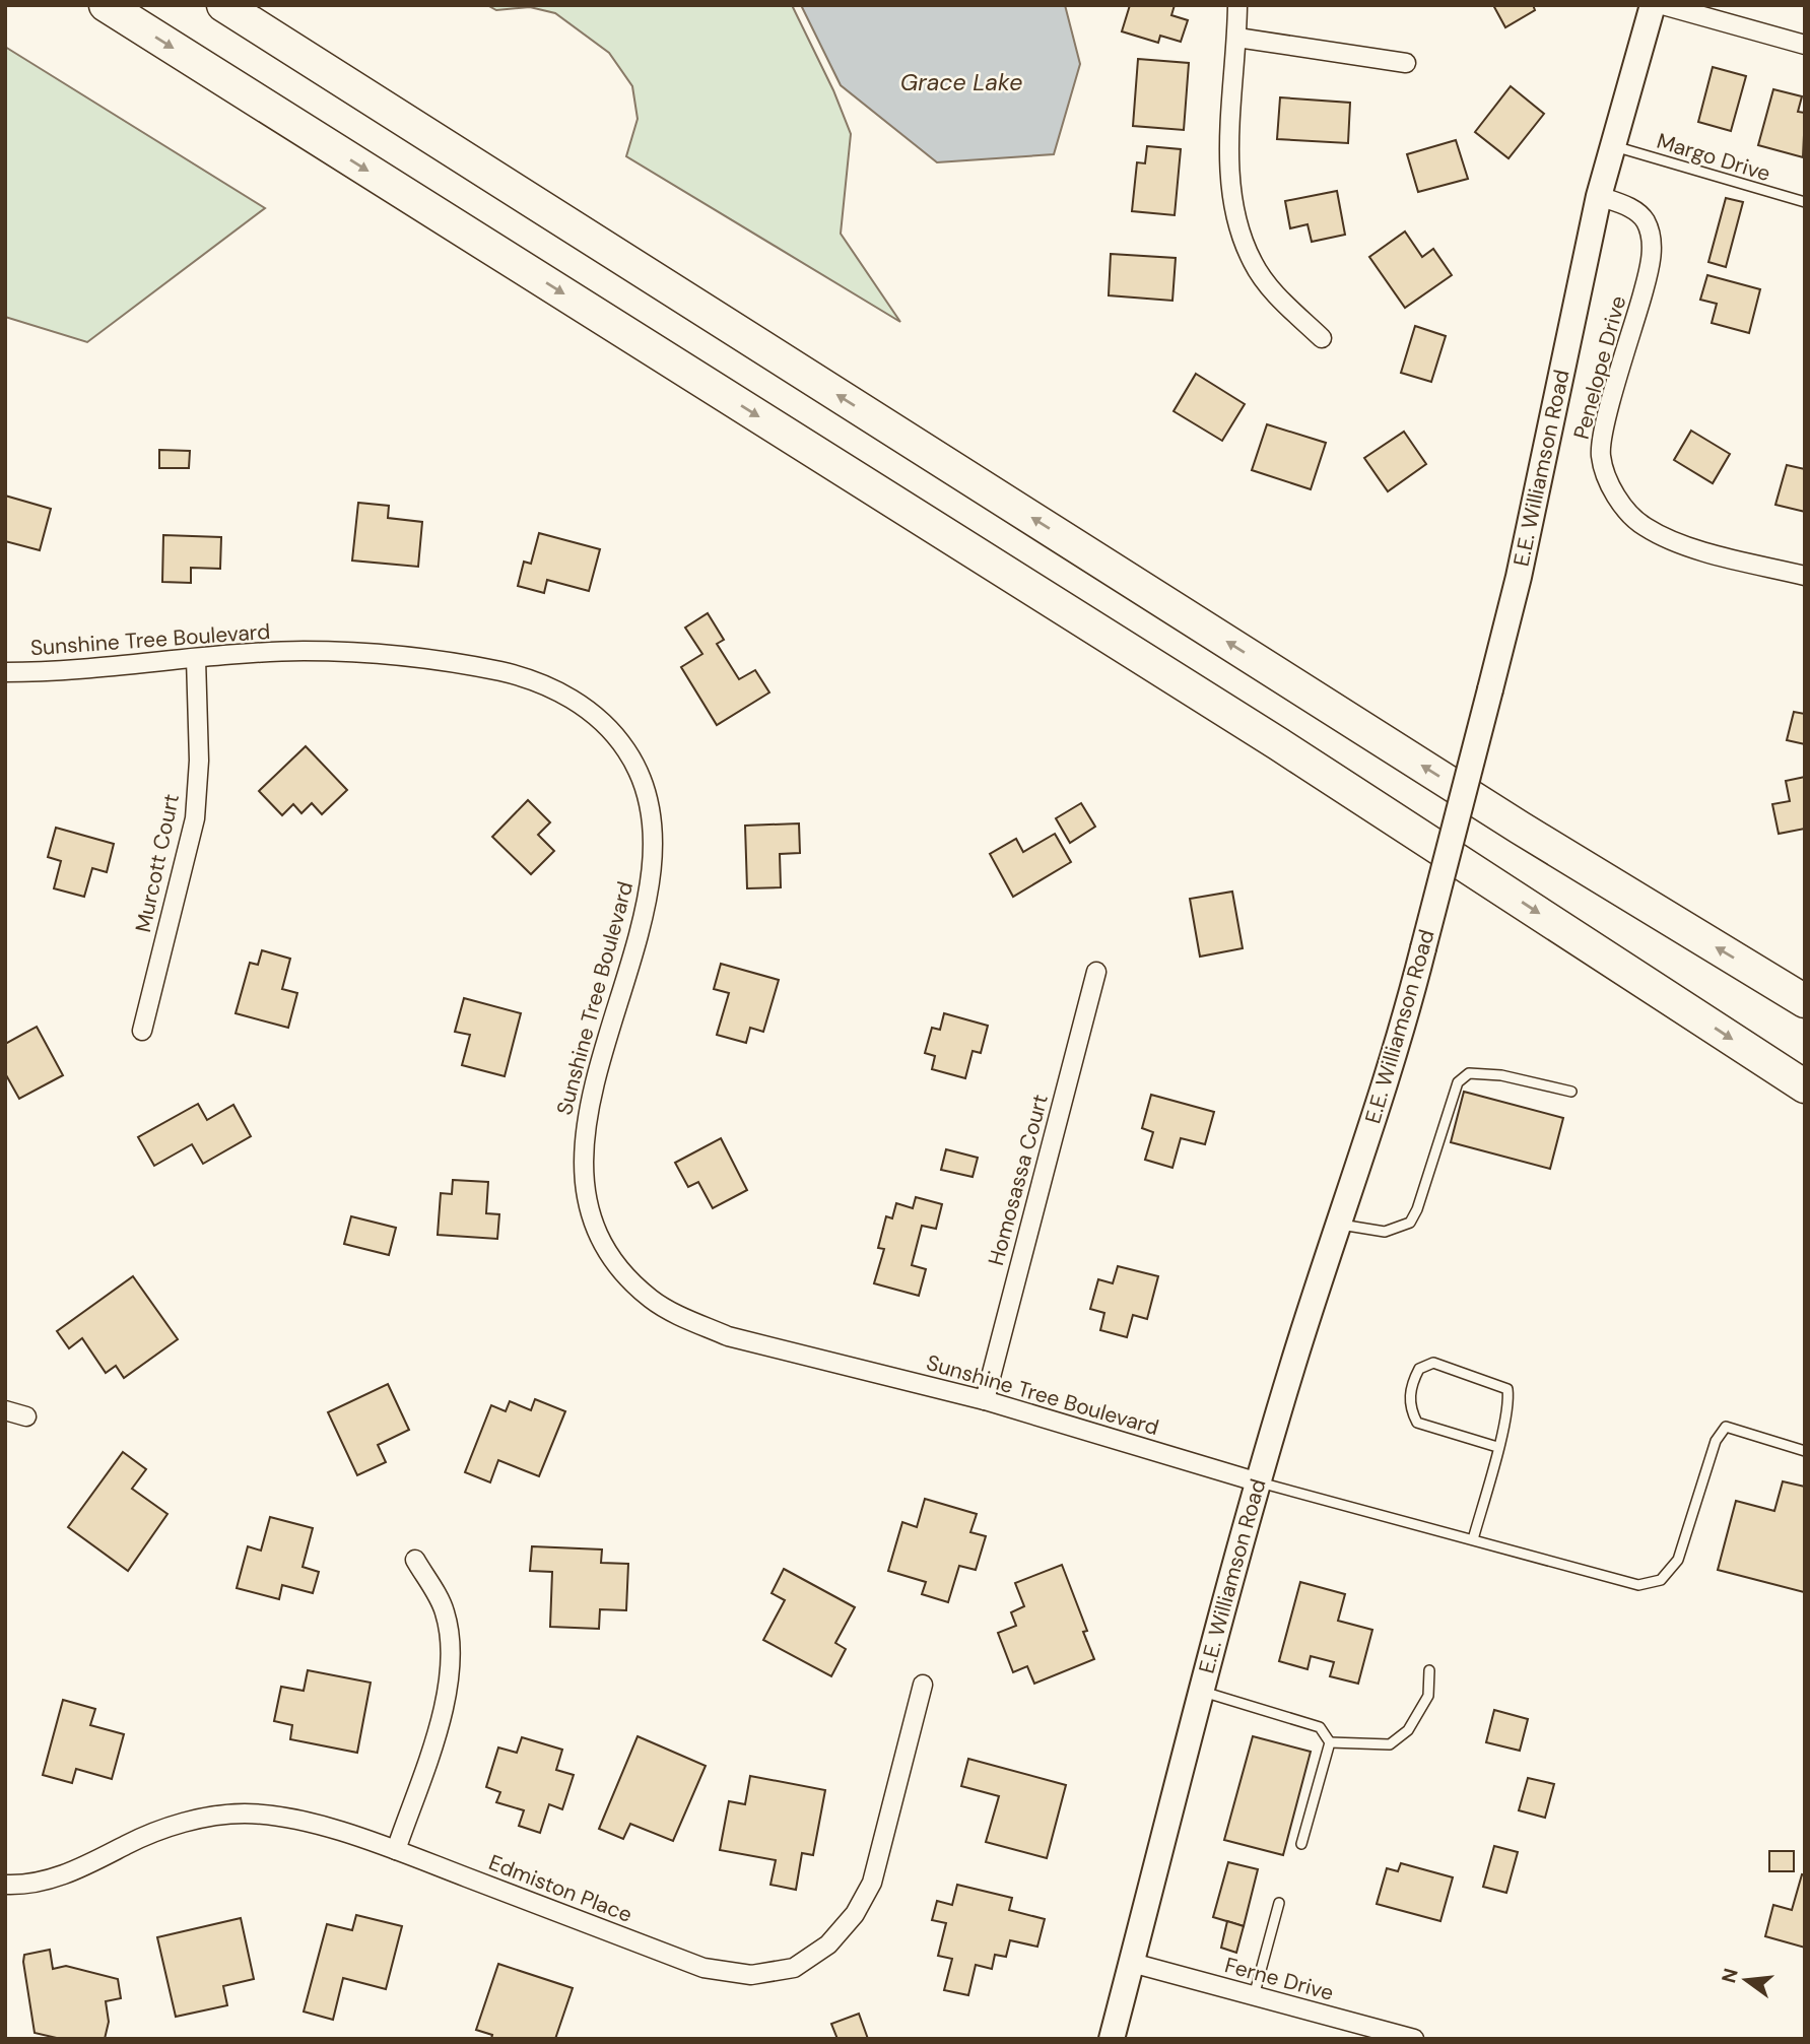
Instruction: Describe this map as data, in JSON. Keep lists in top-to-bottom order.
{
  "streets": {
    "street": [
      "Penelope Drive",
      "E.E. Williamson Road",
      "Sunshine Tree Boulevard",
      "Murcott Court",
      "Homosassa Court",
      "Edmiston Place",
      "Ferne Drive"
    ],
    "lane": ["Margo Drive"]
  },
  "crossings": [
    ["Margo Drive", "E.E. Williamson Road"],
    ["Penelope Drive", "E.E. Williamson Road"],
    ["E.E. Williamson Road", "Sunshine Tree Boulevard"],
    ["E.E. Williamson Road", "Ferne Drive"],
    ["Sunshine Tree Boulevard", "Murcott Court"],
    ["Sunshine Tree Boulevard", "Homosassa Court"]
  ],
  "water": ["Grace Lake"],
  "north": "left"
}
